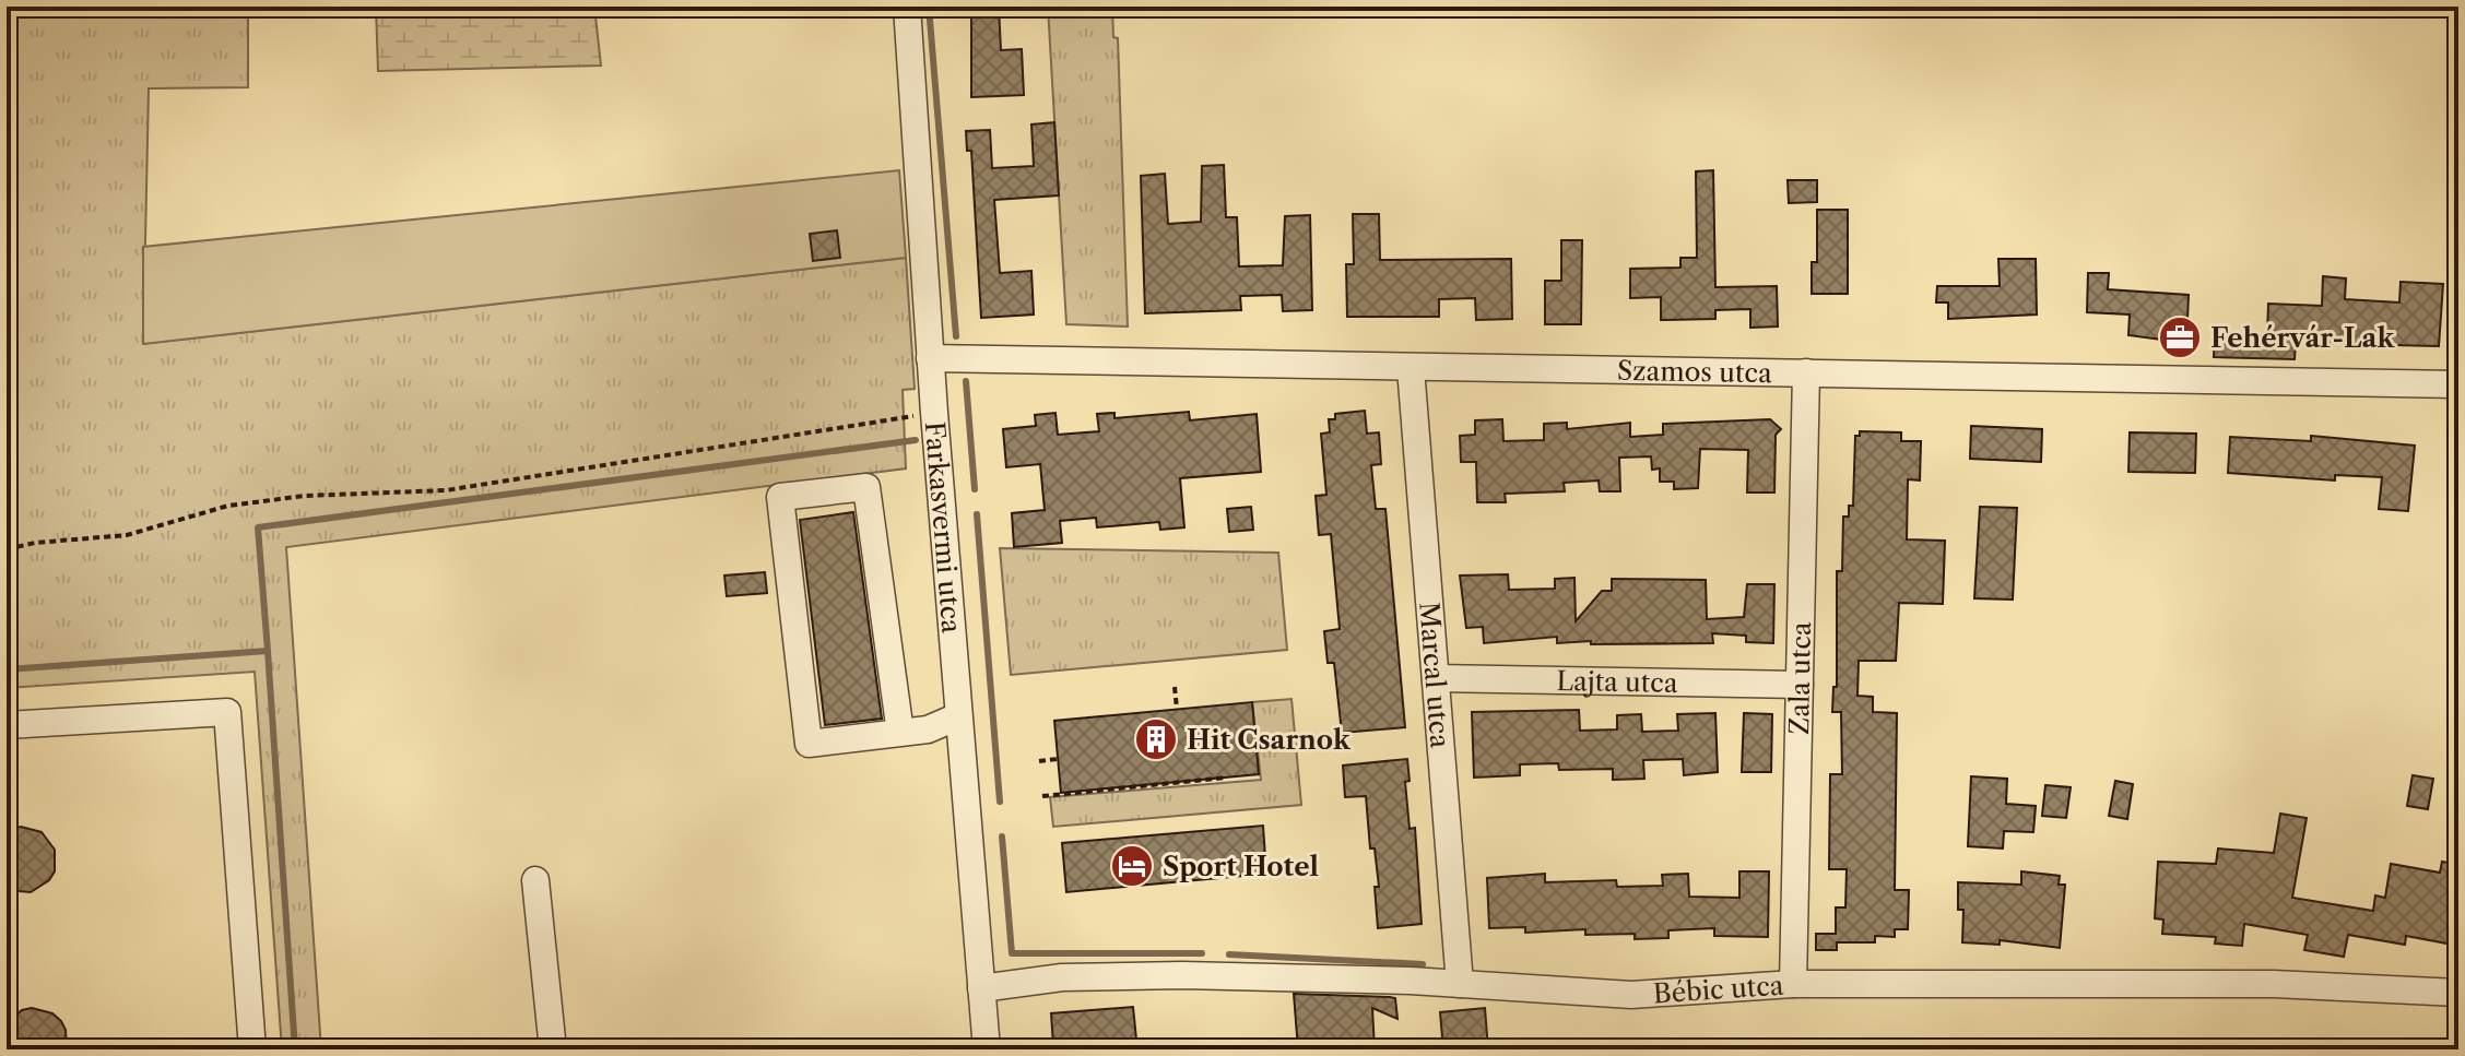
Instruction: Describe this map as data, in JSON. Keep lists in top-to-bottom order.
{
  "streets": {
    "street": [
      "Szamos utca",
      "Farkasvermi utca",
      "Marcal utca",
      "Zala utca",
      "Lajta utca",
      "Bébic utca"
    ]
  },
  "crossings": [
    ["Szamos utca", "Farkasvermi utca"],
    ["Szamos utca", "Marcal utca"],
    ["Szamos utca", "Zala utca"],
    ["Farkasvermi utca", "Bébic utca"],
    ["Marcal utca", "Lajta utca"],
    ["Marcal utca", "Bébic utca"],
    ["Zala utca", "Lajta utca"],
    ["Zala utca", "Bébic utca"]
  ],
  "places": {
    "office": ["Fehérvár-Lak"],
    "building": ["Hit Csarnok"],
    "hotel": ["Sport Hotel"]
  }
}
